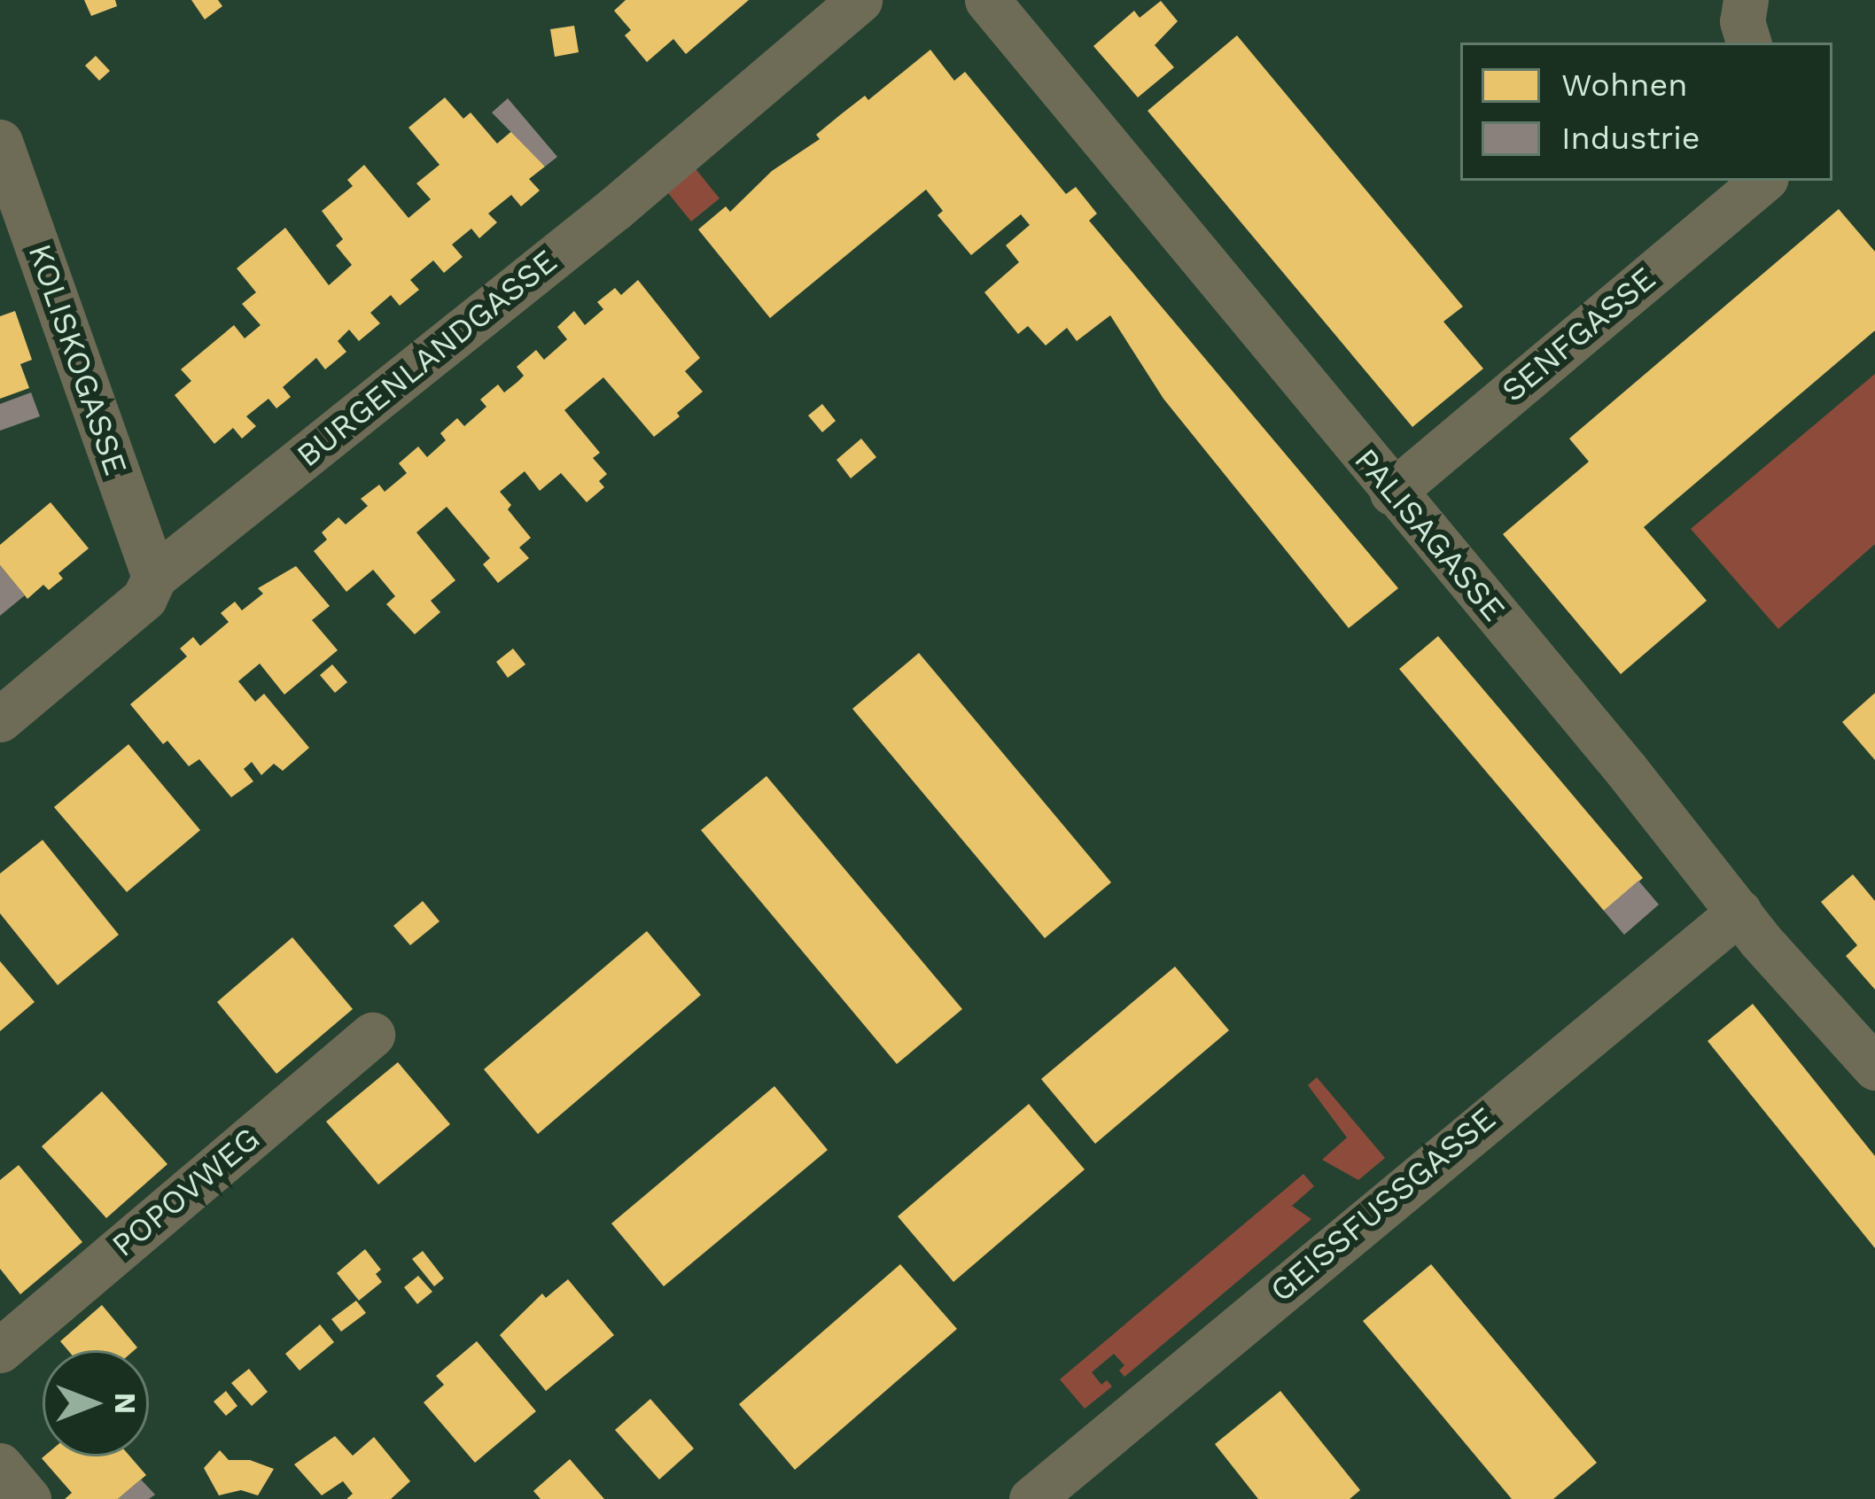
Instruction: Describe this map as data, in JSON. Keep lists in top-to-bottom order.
{
  "streets": {
    "street": [
      "SENFGASSE",
      "BURGENLANDGASSE",
      "KOLISKOGASSE",
      "PALISAGASSE",
      "POPOVWEG",
      "GEISSFUSSGASSE"
    ]
  },
  "crossings": [
    ["SENFGASSE", "PALISAGASSE"],
    ["BURGENLANDGASSE", "KOLISKOGASSE"],
    ["PALISAGASSE", "GEISSFUSSGASSE"]
  ],
  "legend": ["Wohnen", "Industrie"],
  "north": "right"
}
